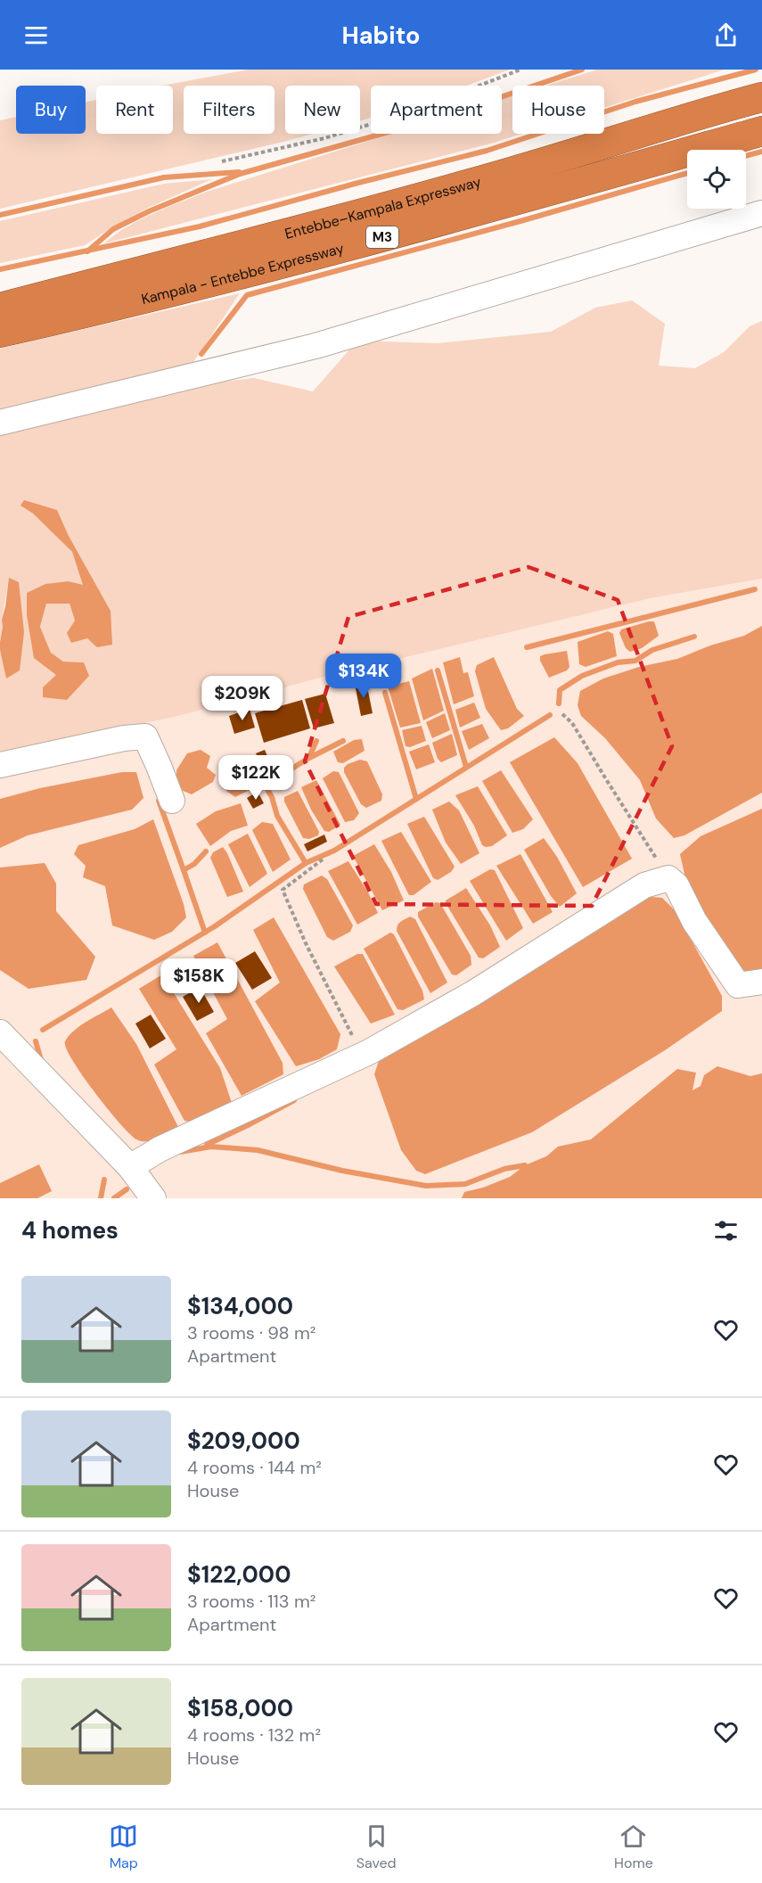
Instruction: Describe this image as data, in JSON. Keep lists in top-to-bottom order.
{
  "streets": {
    "highway": ["Entebbe–Kampala Expressway", "M3", "Kampala - Entebbe Expressway"]
  },
  "page": {
    "header": "Habito",
    "chip": [
      "Buy",
      "Rent",
      "Filters",
      "New",
      "Apartment",
      "House"
    ],
    "price": [
      "$134K",
      "$209K",
      "$122K",
      "$158K"
    ],
    "heading": "4 homes",
    "list": [
      {
        "name": "$134,000",
        "note": "3 rooms · 98 m² · Apartment"
      },
      {
        "name": "$209,000",
        "note": "4 rooms · 144 m² · House"
      },
      {
        "name": "$122,000",
        "note": "3 rooms · 113 m² · Apartment"
      },
      {
        "name": "$158,000",
        "note": "4 rooms · 132 m² · House"
      }
    ],
    "tabs": ["Map", "Saved", "Home"]
  }
}
